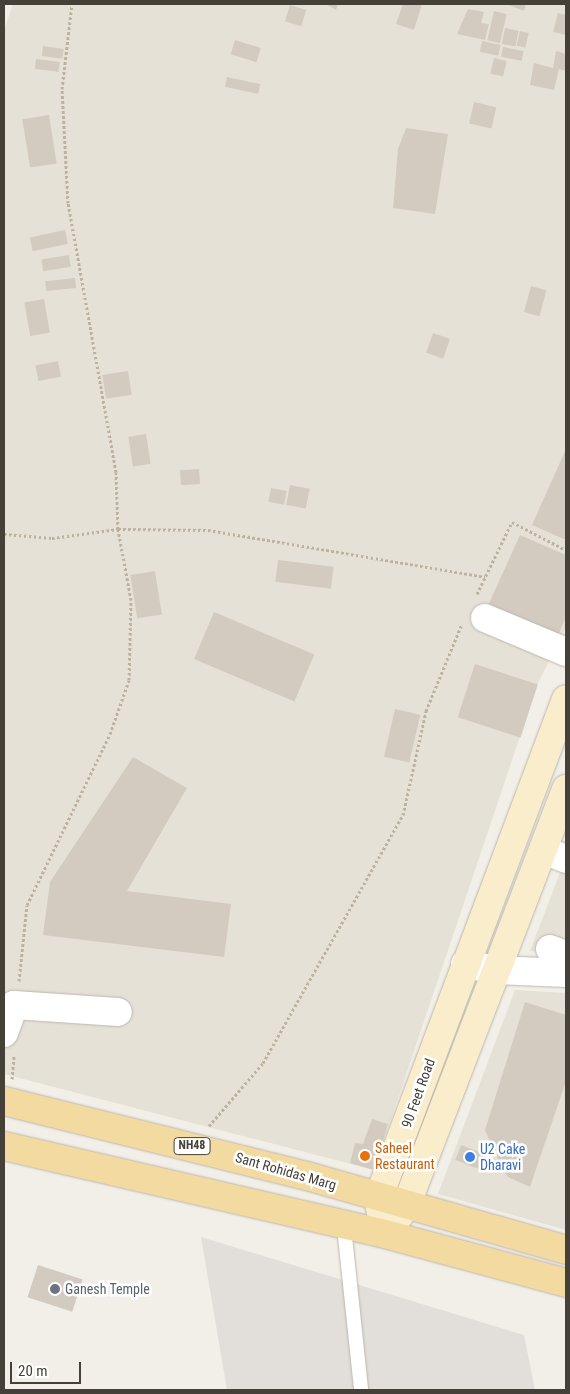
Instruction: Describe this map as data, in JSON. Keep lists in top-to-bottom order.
{
  "streets": {
    "main road": ["90 Feet Road", "NH48", "Sant Rohidas Marg"]
  },
  "crossings": [
    ["90 Feet Road", "Sant Rohidas Marg"]
  ],
  "places": ["Saheel Restaurant", "U2 Cake Dharavi", "Ganesh Temple"],
  "scale_bar": "20 m"
}
